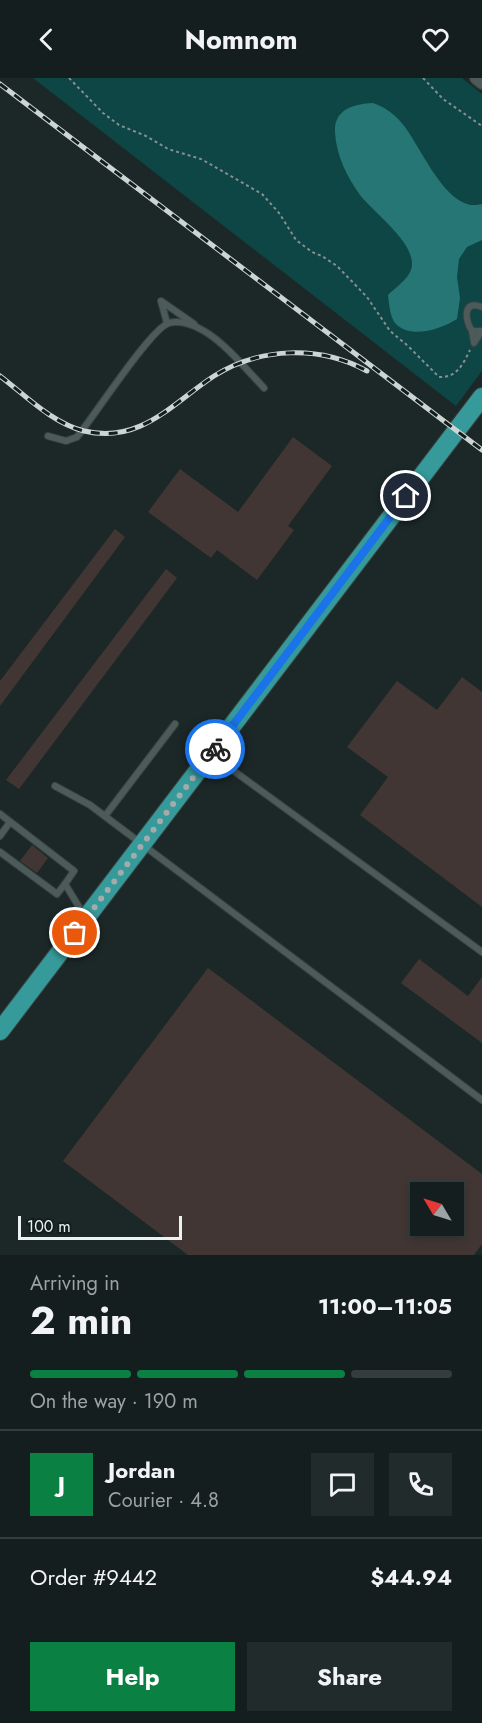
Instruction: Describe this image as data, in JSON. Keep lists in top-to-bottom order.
{
  "scale_bar": "100 m",
  "north": "top left",
  "page": {
    "header": "Nomnom",
    "scale": "100 m",
    "heading": ["2 min", "Arriving in", "11:00–11:05"],
    "panel": [
      "Jordan",
      "Courier · 4.8",
      "Order #9442",
      "$44.94"
    ],
    "bar": "On the way · 190 m",
    "round": "J",
    "buttons": ["Help", "Share"]
  }
}
